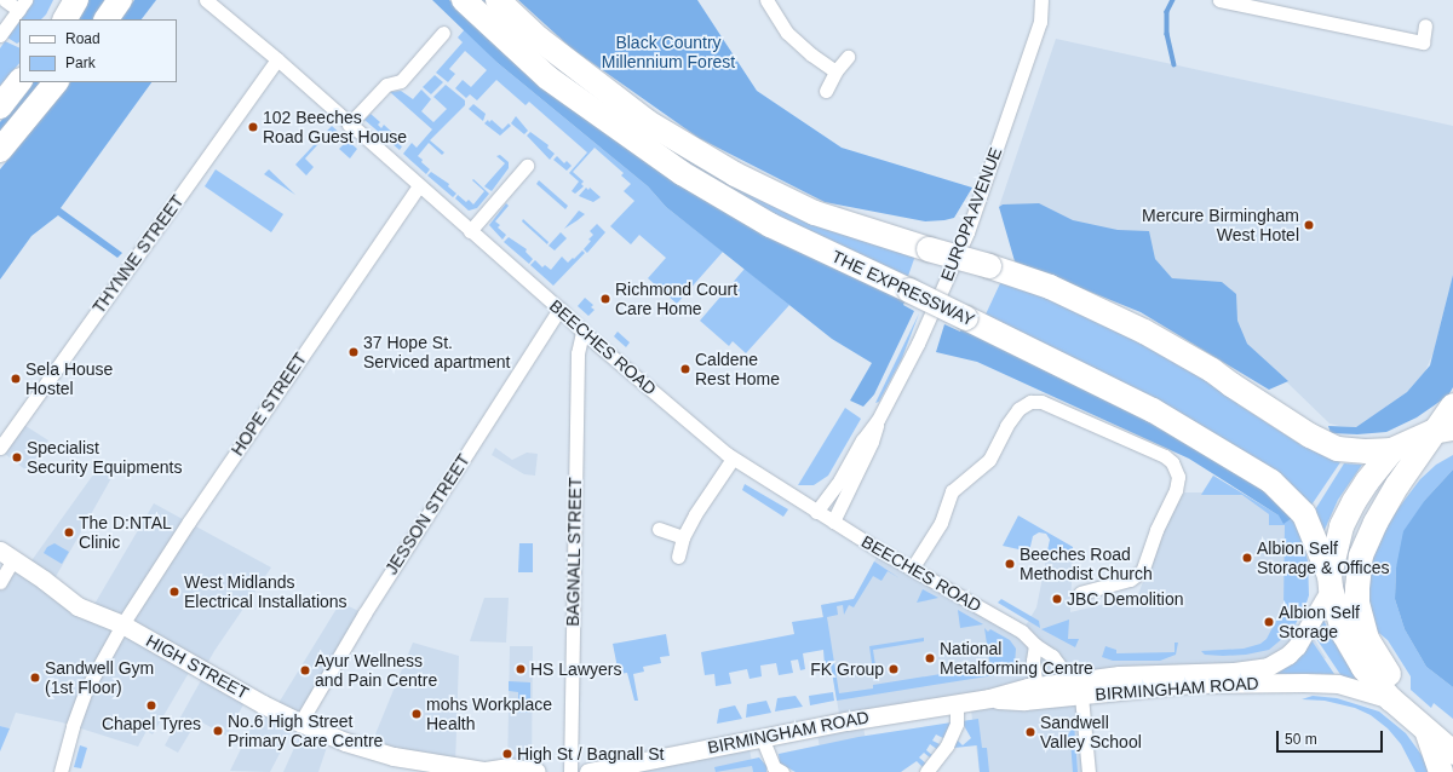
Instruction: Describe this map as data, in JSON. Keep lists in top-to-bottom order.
{
  "streets": {
    "highway": ["THE EXPRESSWAY"],
    "street": [
      "EUROPA AVENUE",
      "THYNNE STREET",
      "BEECHES ROAD",
      "HOPE STREET",
      "JESSON STREET",
      "BAGNALL STREET",
      "HIGH STREET",
      "BIRMINGHAM ROAD"
    ]
  },
  "crossings": [
    ["EUROPA AVENUE", "BEECHES ROAD"],
    ["THYNNE STREET", "BEECHES ROAD"],
    ["THE EXPRESSWAY", "BIRMINGHAM ROAD"],
    ["BEECHES ROAD", "HOPE STREET"],
    ["BEECHES ROAD", "JESSON STREET"],
    ["BEECHES ROAD", "BAGNALL STREET"],
    ["BEECHES ROAD", "BIRMINGHAM ROAD"],
    ["HOPE STREET", "HIGH STREET"],
    ["JESSON STREET", "HIGH STREET"]
  ],
  "parks": ["Black Country Millennium Forest"],
  "places": [
    "102 Beeches Road Guest House",
    "Mercure Birmingham West Hotel",
    "Richmond Court Care Home",
    "37 Hope St. Serviced apartment",
    "Caldene Rest Home",
    "Sela House Hostel",
    "Specialist Security Equipments",
    "The D:NTAL Clinic",
    "Albion Self Storage & Offices",
    "Beeches Road Methodist Church",
    "West Midlands Electrical Installations",
    "JBC Demolition",
    "Albion Self Storage",
    "National Metalforming Centre",
    "HS Lawyers",
    "FK Group",
    "Ayur Wellness and Pain Centre",
    "Sandwell Gym (1st Floor)",
    "Chapel Tyres",
    "mohs Workplace Health",
    "No.6 High Street Primary Care Centre",
    "Sandwell Valley School",
    "High St / Bagnall St"
  ],
  "legend": ["Road", "Park"],
  "scale_bar": "50 m"
}
